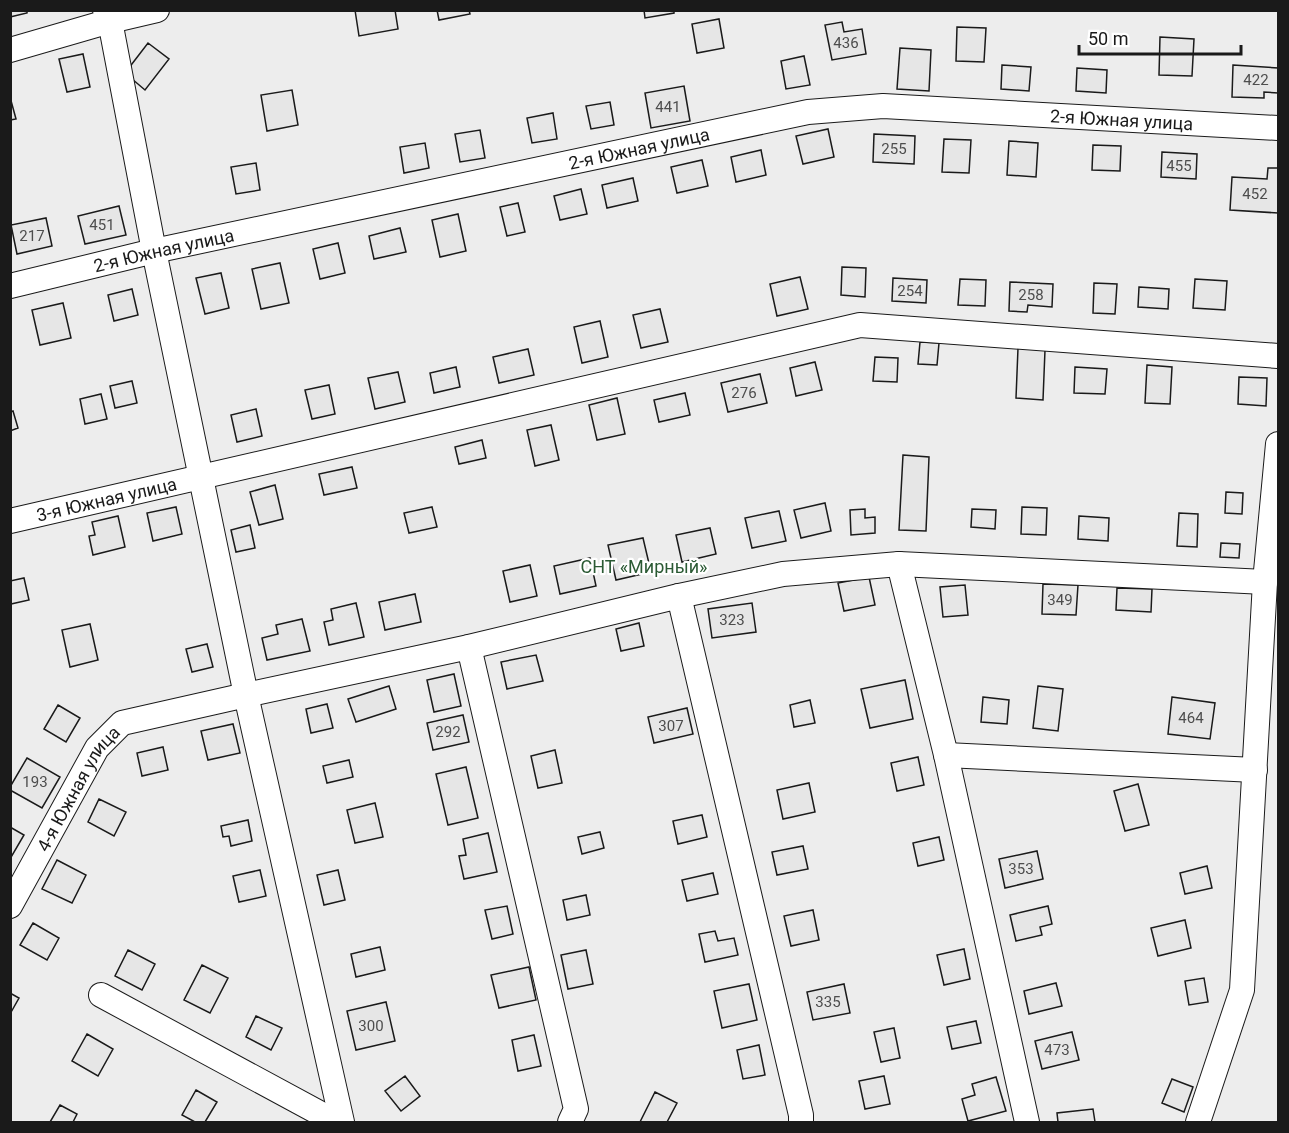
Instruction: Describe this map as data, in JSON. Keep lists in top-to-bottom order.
{
  "streets": {
    "lane": ["2-я Южная улица", "3-я Южная улица", "4-я Южная улица"]
  },
  "parks": ["СНТ «Мирный»"],
  "house_numbers": [
    "436",
    "422",
    "441",
    "255",
    "455",
    "452",
    "451",
    "217",
    "254",
    "258",
    "276",
    "349",
    "323",
    "464",
    "307",
    "292",
    "193",
    "353",
    "335",
    "300",
    "473"
  ],
  "scale_bar": "50 m"
}
